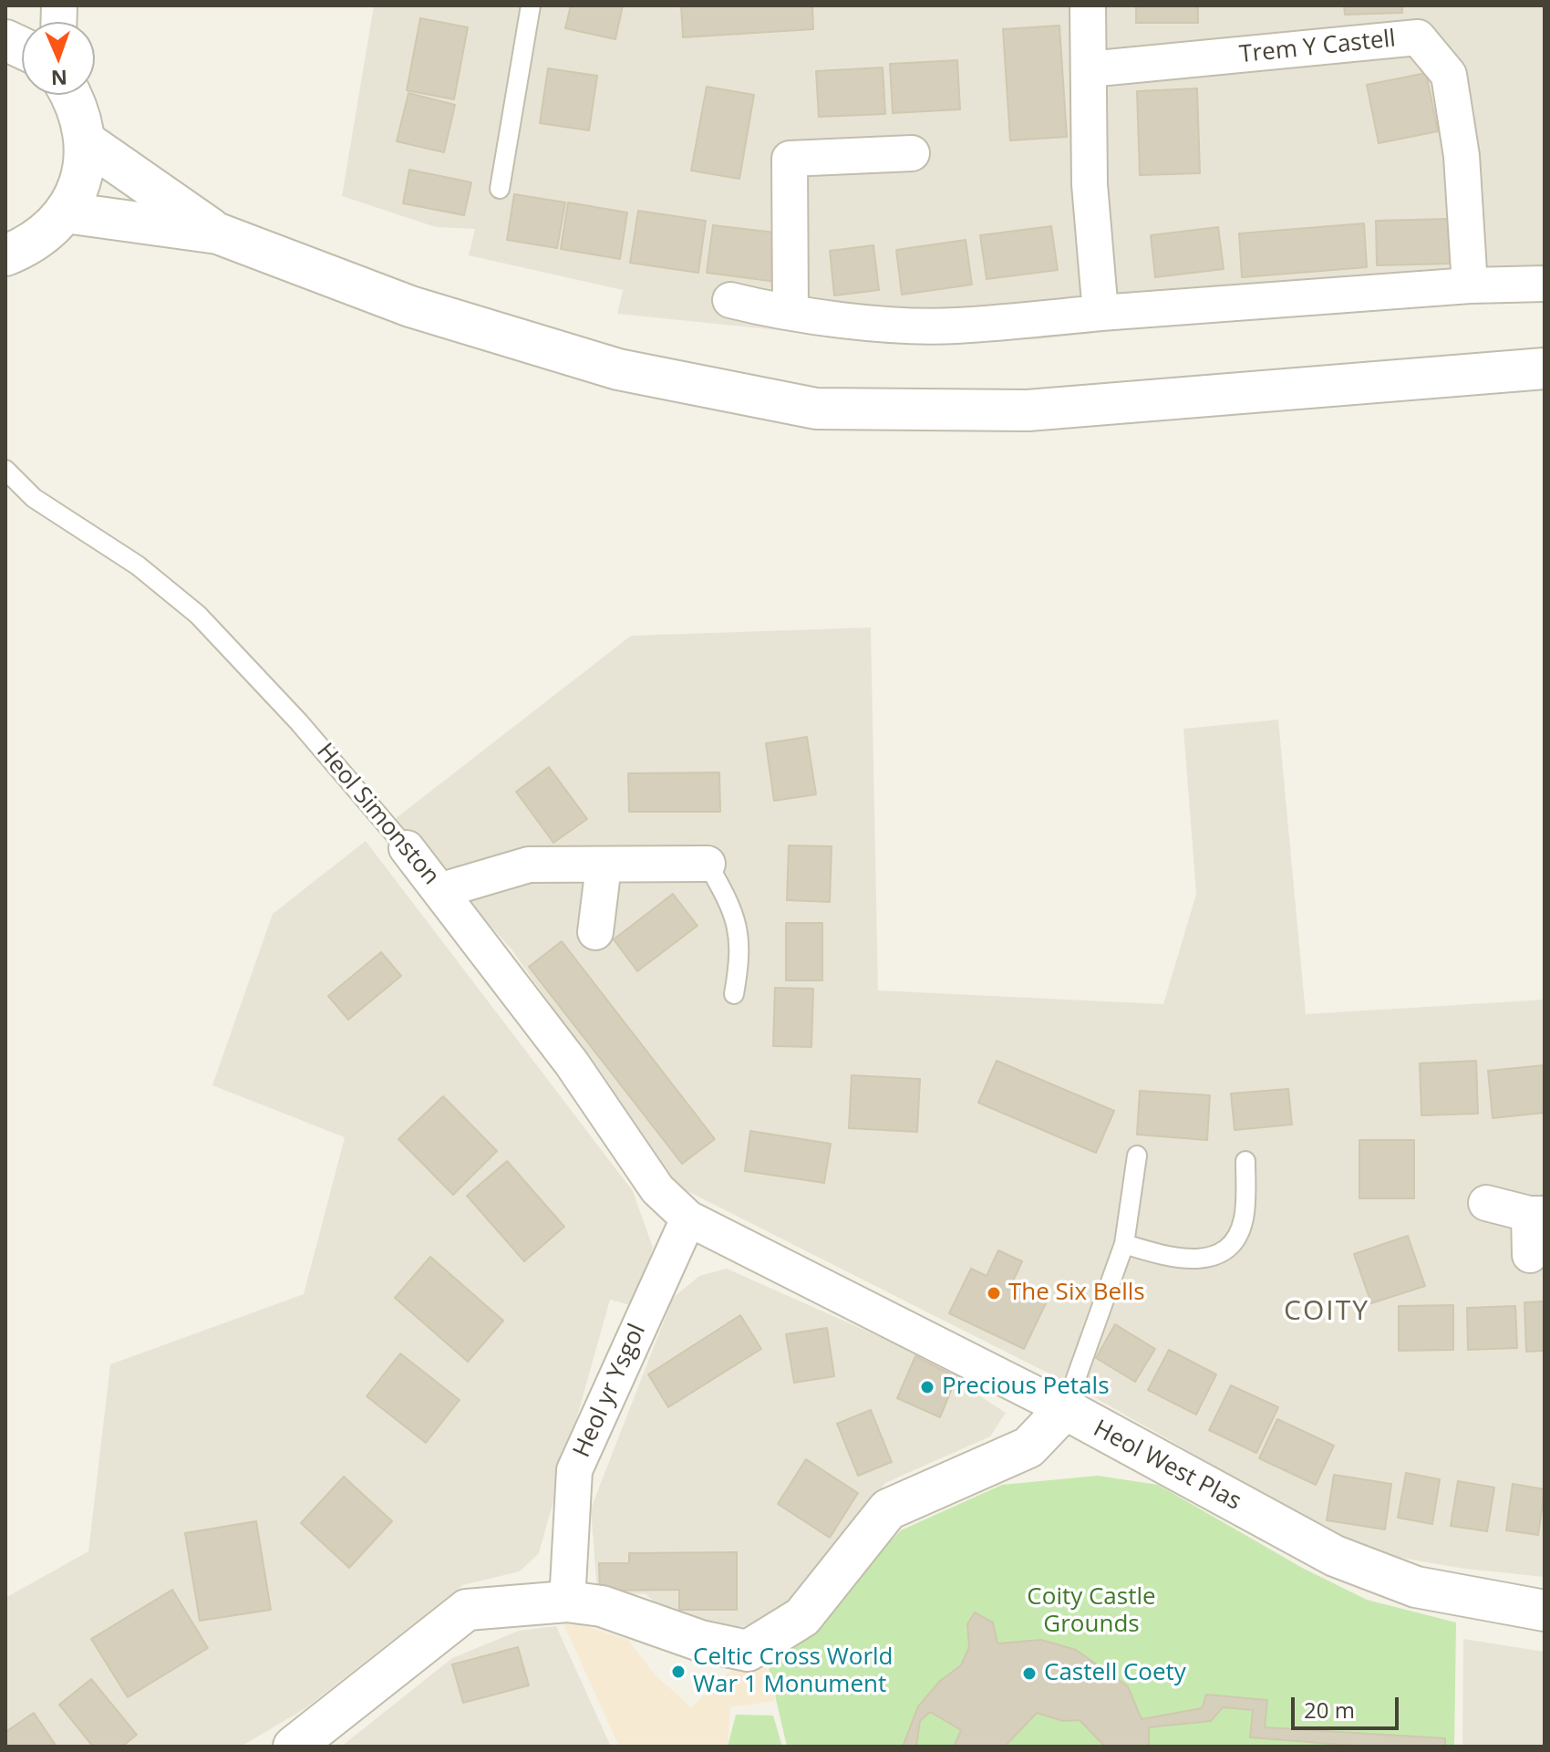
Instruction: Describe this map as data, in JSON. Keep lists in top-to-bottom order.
{
  "streets": {
    "street": [
      "Trem Y Castell",
      "Heol Simonston",
      "Heol yr Ysgol",
      "Heol West Plas"
    ]
  },
  "crossings": [
    ["Heol Simonston", "Heol yr Ysgol"],
    ["Heol Simonston", "Heol West Plas"],
    ["Heol yr Ysgol", "Heol West Plas"]
  ],
  "districts": ["COITY"],
  "parks": ["Coity Castle Grounds"],
  "places": [
    "The Six Bells",
    "Precious Petals",
    "Celtic Cross World War 1 Monument",
    "Castell Coety"
  ],
  "scale_bar": "20 m",
  "north": "bottom"
}
